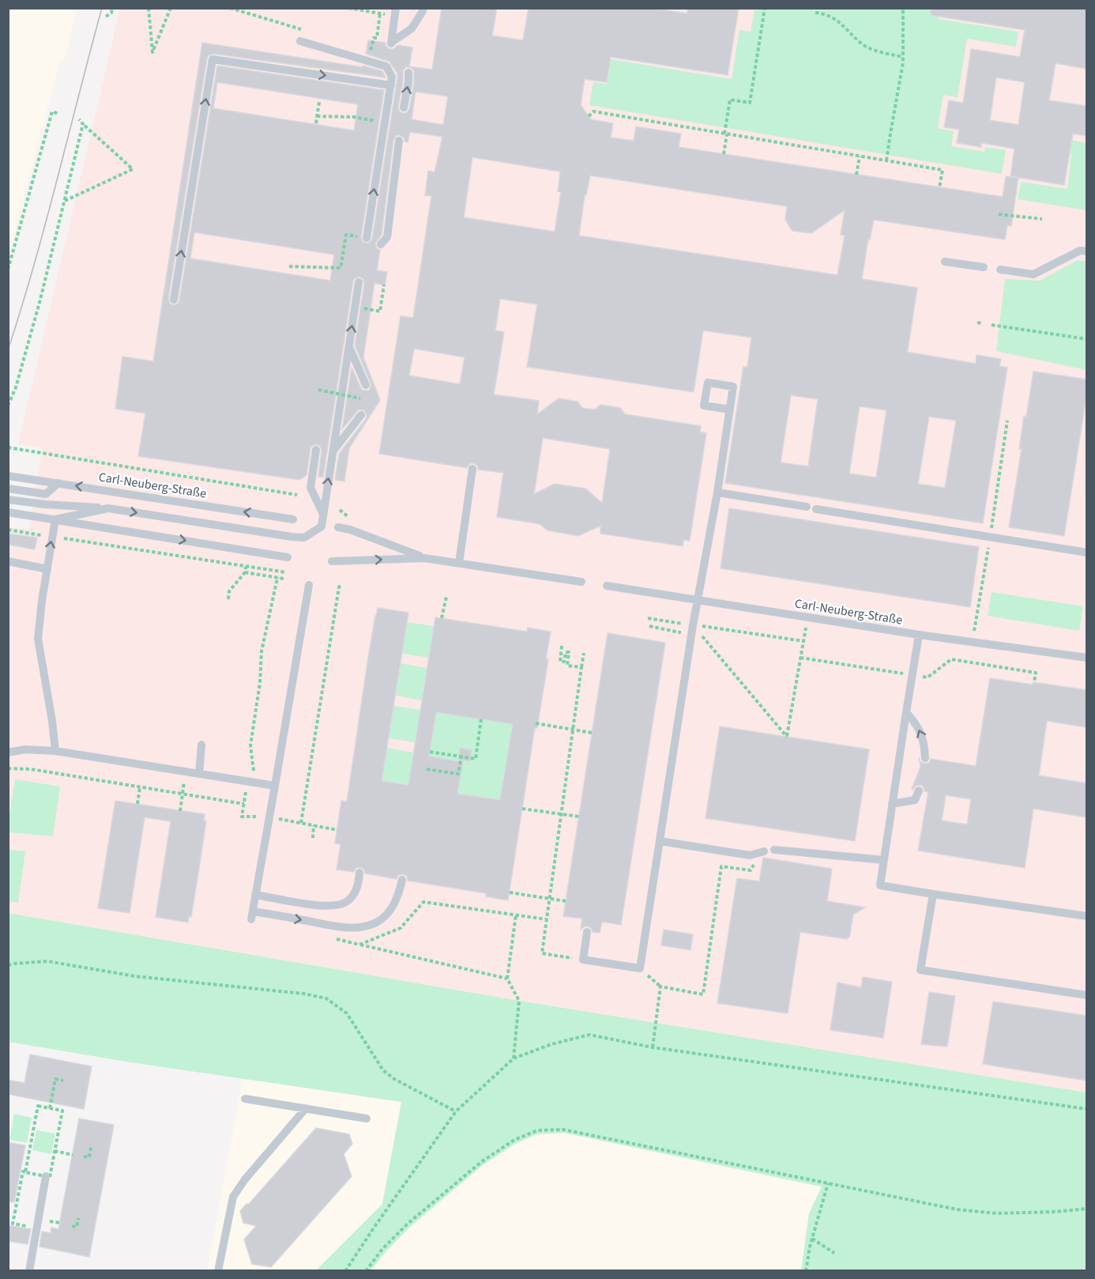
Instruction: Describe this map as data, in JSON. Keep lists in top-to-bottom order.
{
  "streets": {
    "lane": ["Carl-Neuberg-Straße"]
  }
}
